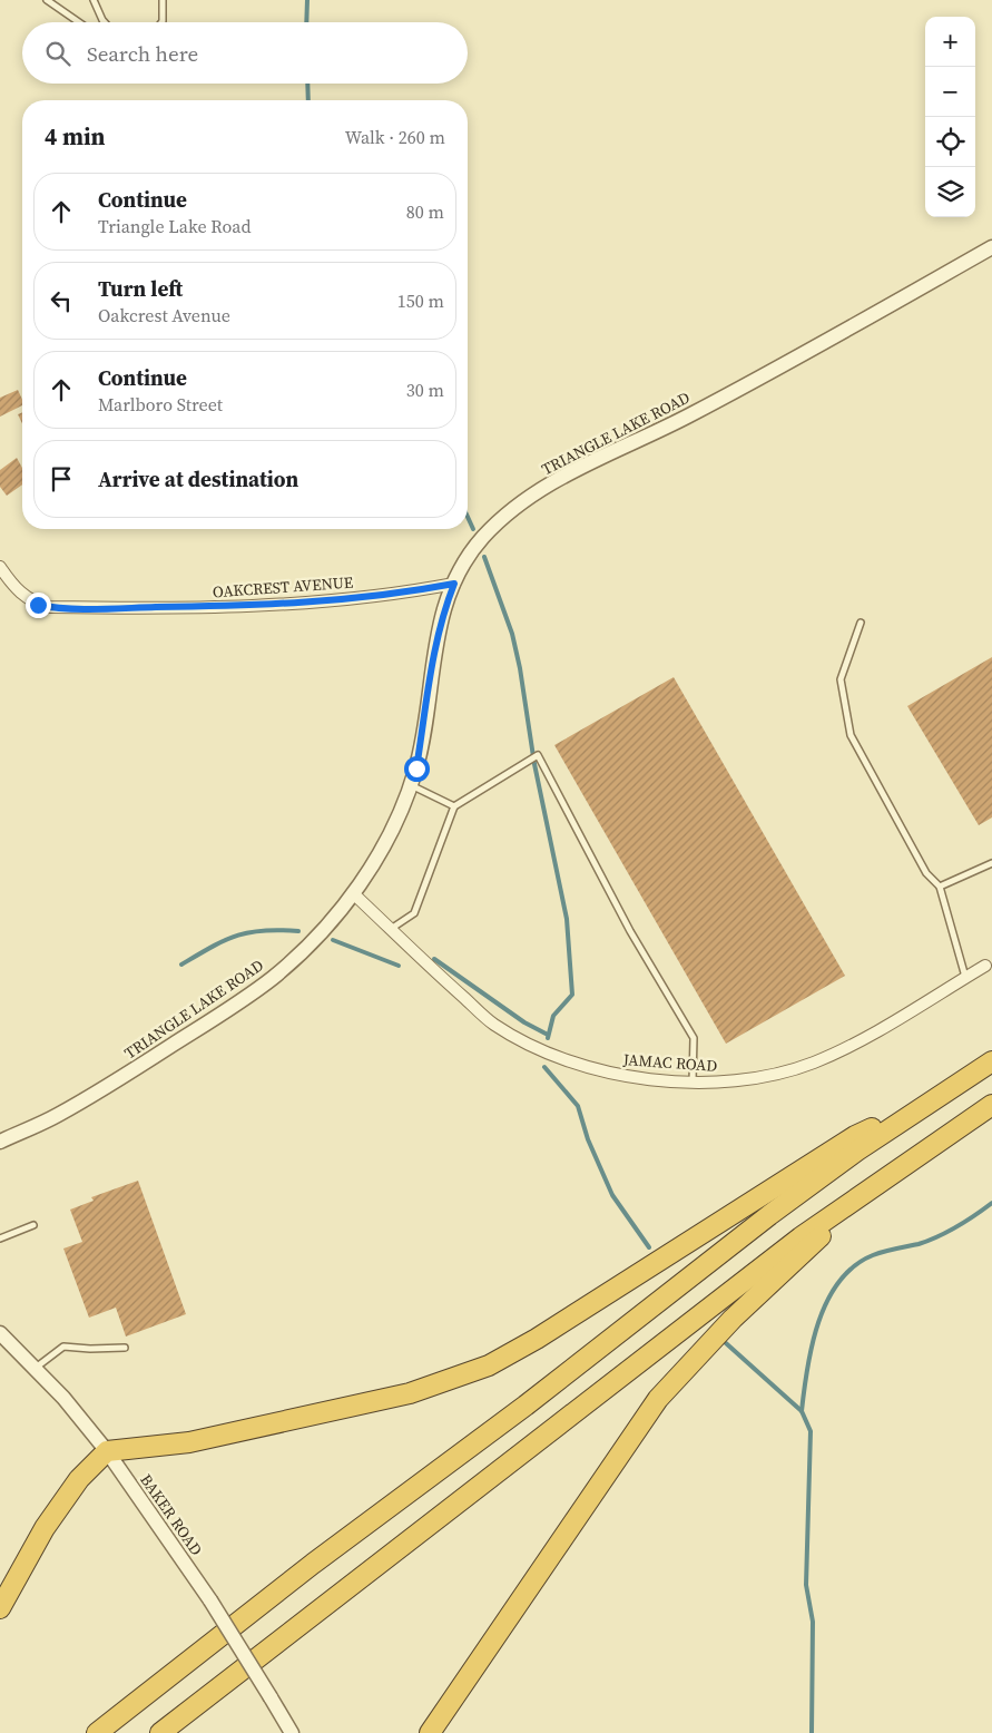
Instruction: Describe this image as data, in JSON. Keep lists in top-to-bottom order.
{
  "streets": {
    "street": [
      "TRIANGLE LAKE ROAD",
      "OAKCREST AVENUE",
      "JAMAC ROAD",
      "BAKER ROAD"
    ]
  },
  "crossings": [
    ["TRIANGLE LAKE ROAD", "OAKCREST AVENUE"],
    ["TRIANGLE LAKE ROAD", "JAMAC ROAD"]
  ],
  "page": {
    "map_buttons": ["+", "−"],
    "search": "Search here",
    "heading": ["4 min", "Walk · 260 m"],
    "list": [
      ["Continue", "Triangle Lake Road", "80 m"],
      ["Turn left", "Oakcrest Avenue", "150 m"],
      ["Continue", "Marlboro Street", "30 m"],
      "Arrive at destination"
    ]
  }
}
